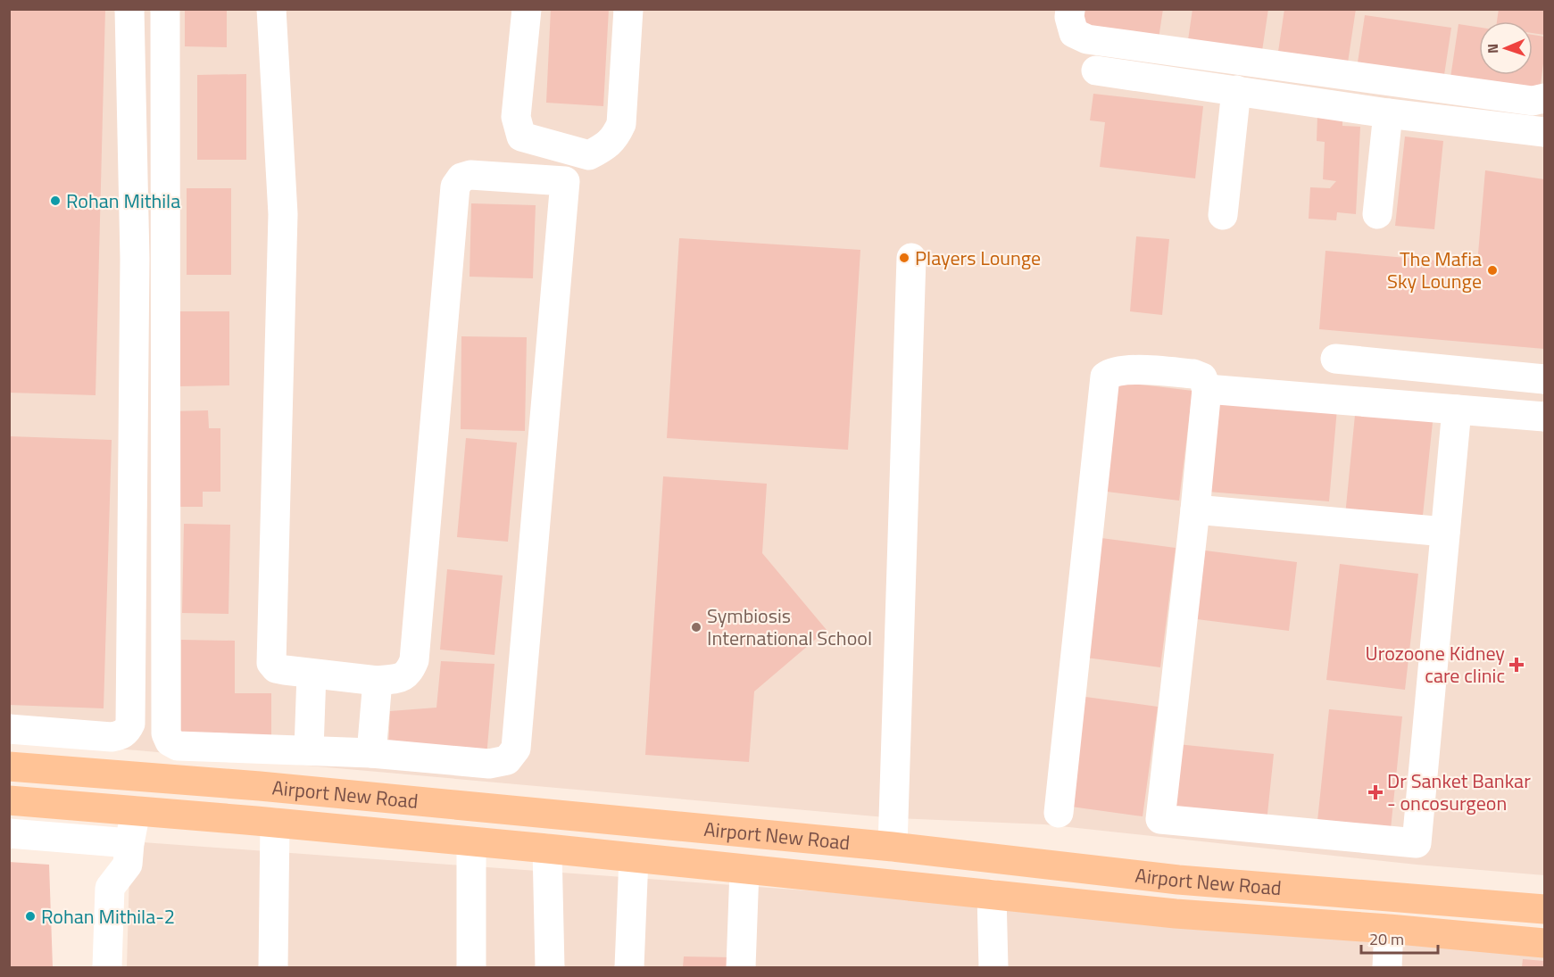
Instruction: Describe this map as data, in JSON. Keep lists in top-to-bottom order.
{
  "streets": {
    "main road": ["Airport New Road"]
  },
  "places": {
    "other": [
      "Rohan Mithila",
      "Players Lounge",
      "The Mafia Sky Lounge",
      "Symbiosis International School",
      "Rohan Mithila-2"
    ],
    "health": ["Urozoone Kidney care clinic", "Dr Sanket Bankar - oncosurgeon"]
  },
  "scale_bar": "20 m",
  "north": "left"
}
